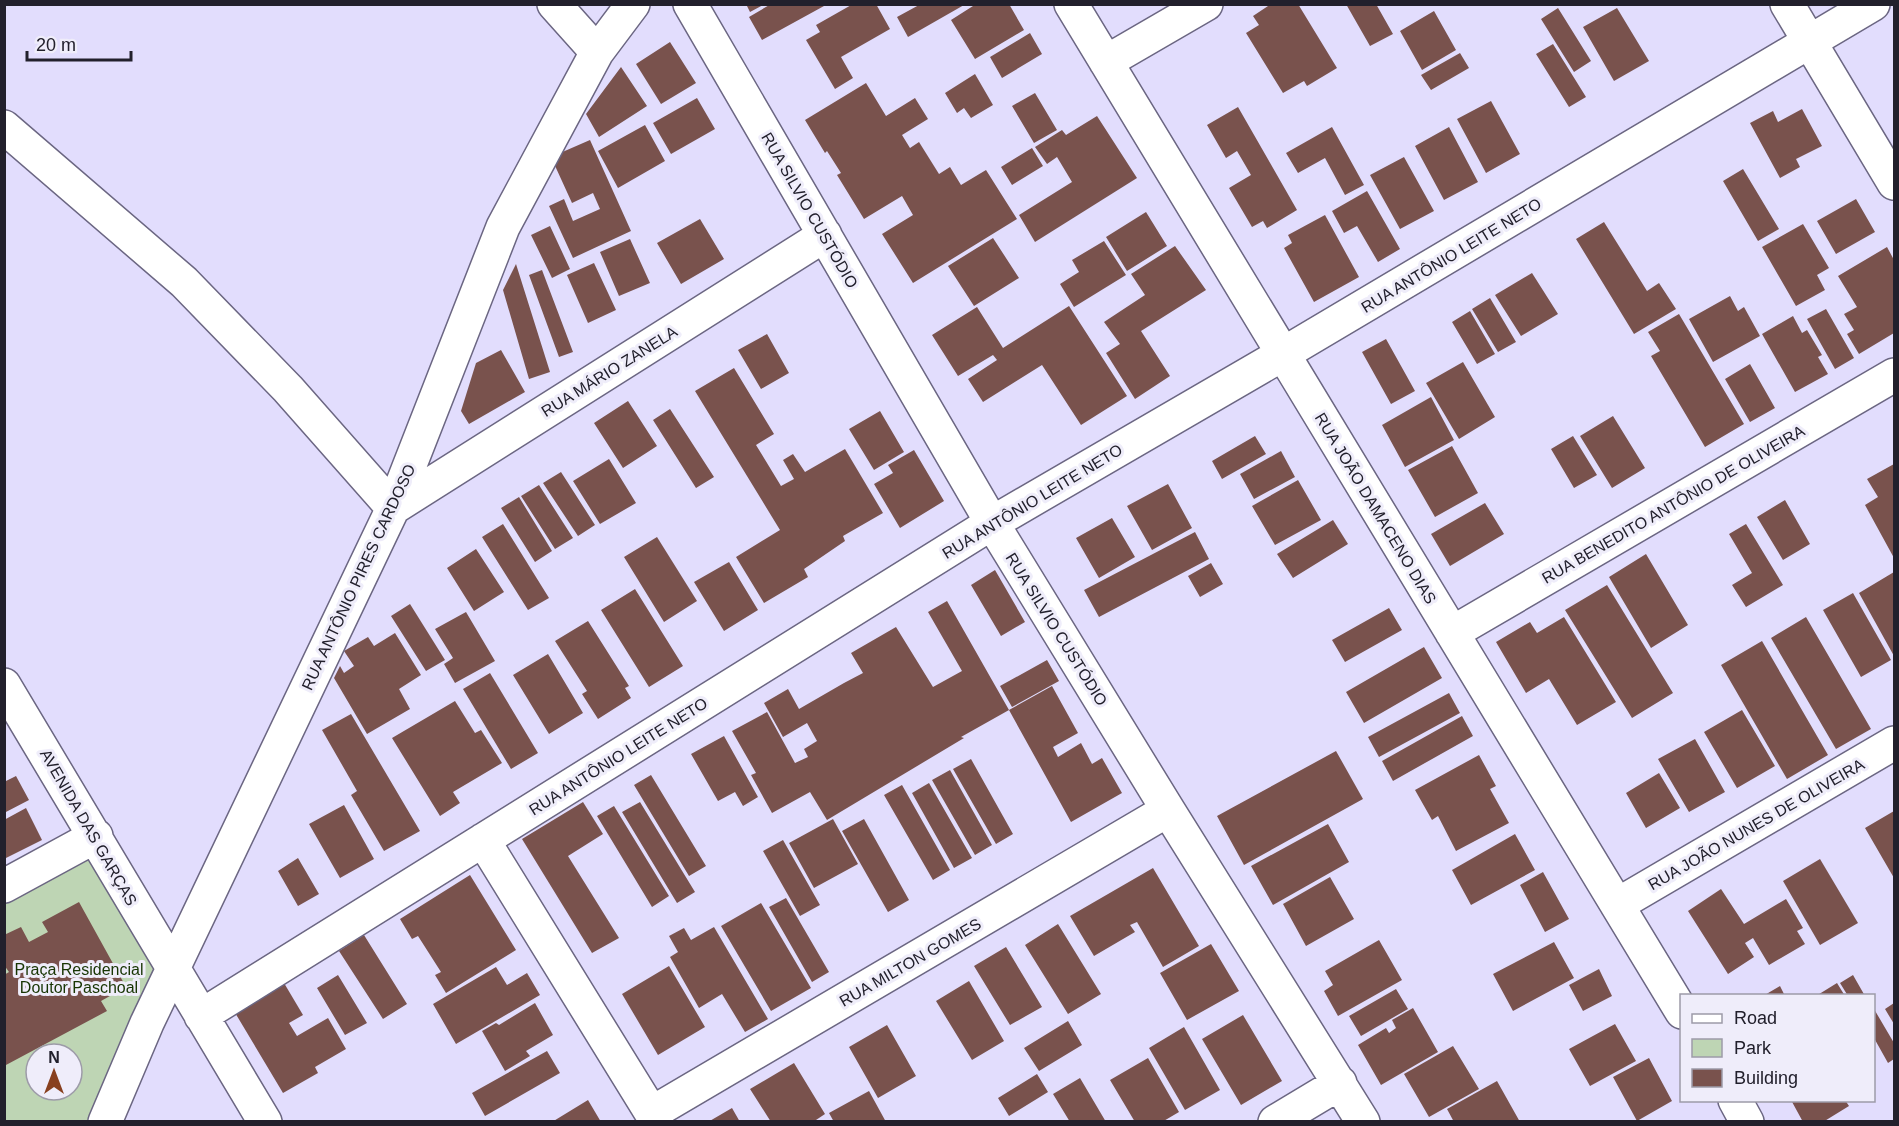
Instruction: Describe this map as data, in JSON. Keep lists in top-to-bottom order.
{
  "streets": {
    "street": [
      "RUA SILVIO CUSTÓDIO",
      "RUA ANTÔNIO LEITE NETO",
      "RUA MÁRIO ZANELA",
      "RUA BENEDITO ANTÔNIO DE OLIVEIRA",
      "RUA JOÃO DAMACENO DIAS",
      "RUA ANTÔNIO PIRES CARDOSO",
      "RUA JOÃO NUNES DE OLIVEIRA",
      "AVENIDA DAS GARÇAS",
      "RUA MILTON GOMES"
    ]
  },
  "crossings": [
    ["RUA SILVIO CUSTÓDIO", "RUA ANTÔNIO LEITE NETO"],
    ["RUA SILVIO CUSTÓDIO", "RUA MÁRIO ZANELA"],
    ["RUA SILVIO CUSTÓDIO", "RUA MILTON GOMES"],
    ["RUA ANTÔNIO LEITE NETO", "RUA JOÃO DAMACENO DIAS"],
    ["RUA ANTÔNIO LEITE NETO", "AVENIDA DAS GARÇAS"],
    ["RUA MÁRIO ZANELA", "RUA ANTÔNIO PIRES CARDOSO"],
    ["RUA BENEDITO ANTÔNIO DE OLIVEIRA", "RUA JOÃO DAMACENO DIAS"],
    ["RUA JOÃO DAMACENO DIAS", "RUA JOÃO NUNES DE OLIVEIRA"],
    ["RUA ANTÔNIO PIRES CARDOSO", "AVENIDA DAS GARÇAS"]
  ],
  "parks": ["Praça Residencial Doutor Paschoal"],
  "legend": ["Road", "Park", "Building"],
  "scale_bar": "20 m",
  "north": "top"
}
